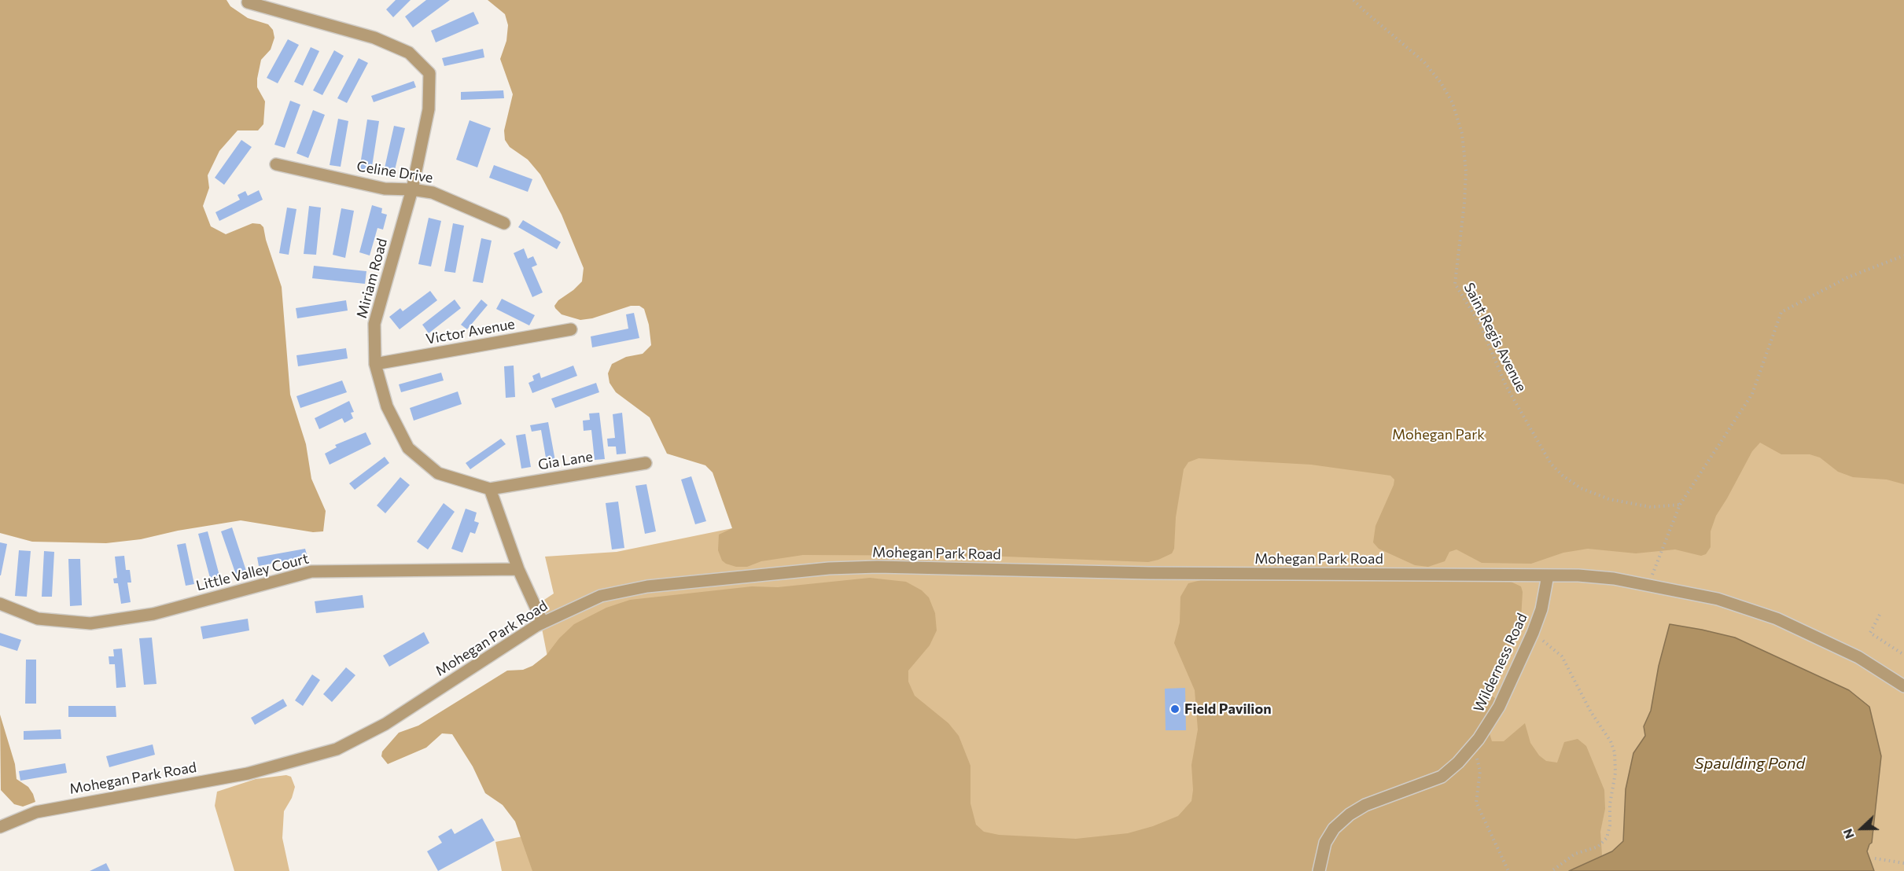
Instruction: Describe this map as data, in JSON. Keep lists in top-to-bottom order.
{
  "streets": {
    "street": [
      "Celine Drive",
      "Miriam Road",
      "Victor Avenue",
      "Gia Lane",
      "Mohegan Park Road",
      "Little Valley Court",
      "Wilderness Road"
    ],
    "path": ["Saint Regis Avenue"]
  },
  "crossings": [
    ["Celine Drive", "Miriam Road"],
    ["Miriam Road", "Victor Avenue"],
    ["Miriam Road", "Gia Lane"],
    ["Mohegan Park Road", "Wilderness Road"]
  ],
  "water": ["Spaulding Pond"],
  "parks": ["Mohegan Park"],
  "places": ["Field Pavilion"],
  "north": "left"
}
